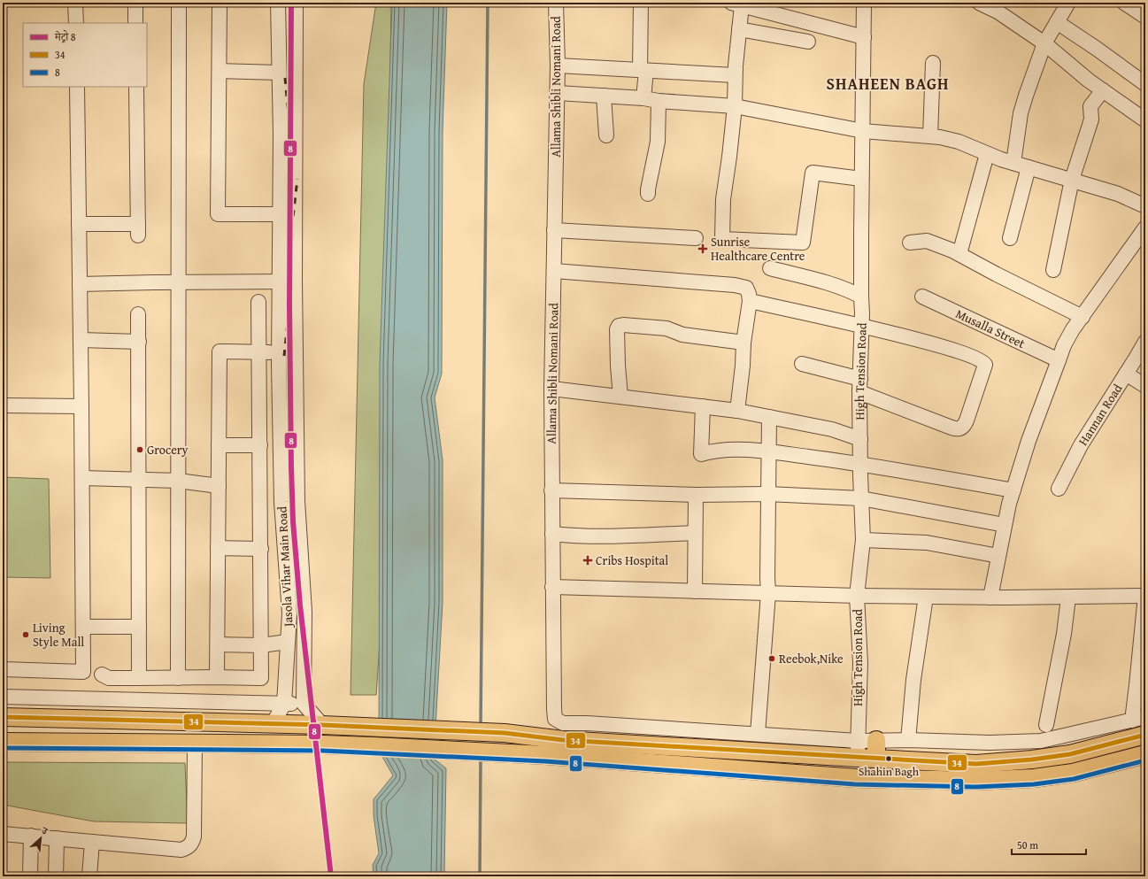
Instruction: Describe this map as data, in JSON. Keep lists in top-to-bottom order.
{
  "streets": {
    "street": [
      "Allama Shibli Nomani Road",
      "Musalla Street",
      "High Tension Road",
      "Hannan Road",
      "Jasola Vihar Main Road"
    ]
  },
  "districts": ["SHAHEEN BAGH"],
  "places": {
    "health": ["Sunrise Healthcare Centre", "Cribs Hospital"],
    "other": [
      "Grocery",
      "Living Style Mall",
      "Reebok,Nike",
      "Shahin Bagh"
    ]
  },
  "lines": ["metro line 8", "transit line 34", "transit line 8"],
  "legend": ["मेट्रो 8", "34", "8"],
  "scale_bar": "50 m",
  "north": "top right"
}
